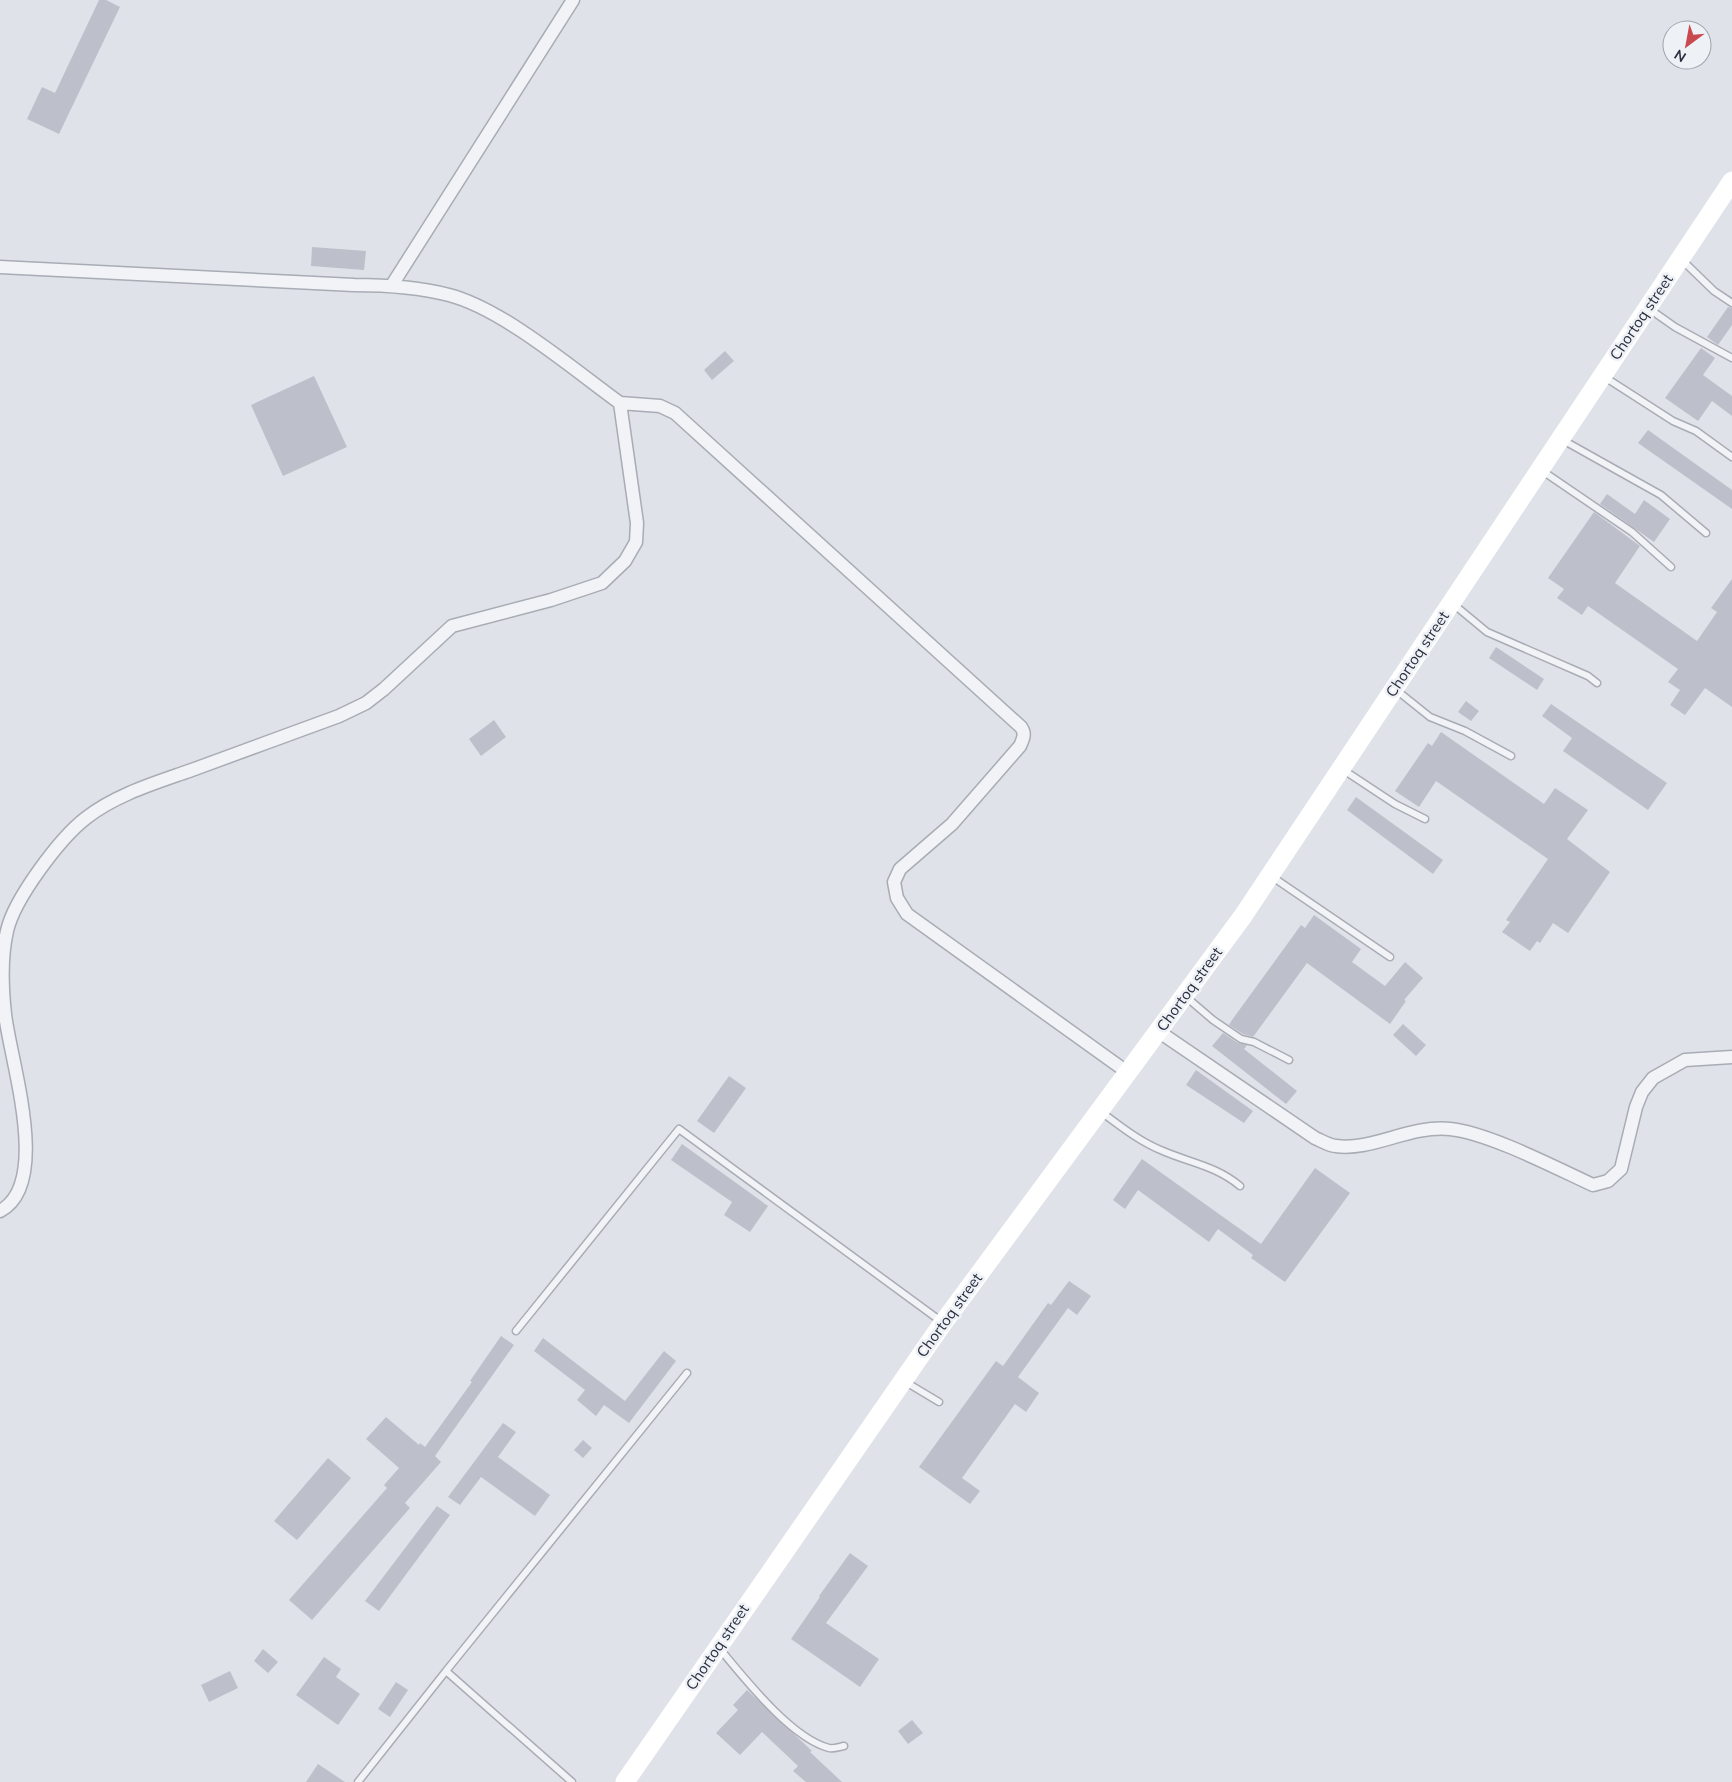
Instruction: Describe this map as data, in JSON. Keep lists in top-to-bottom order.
{
  "streets": {
    "main road": ["Chortoq street"]
  },
  "north": "bottom left"
}
